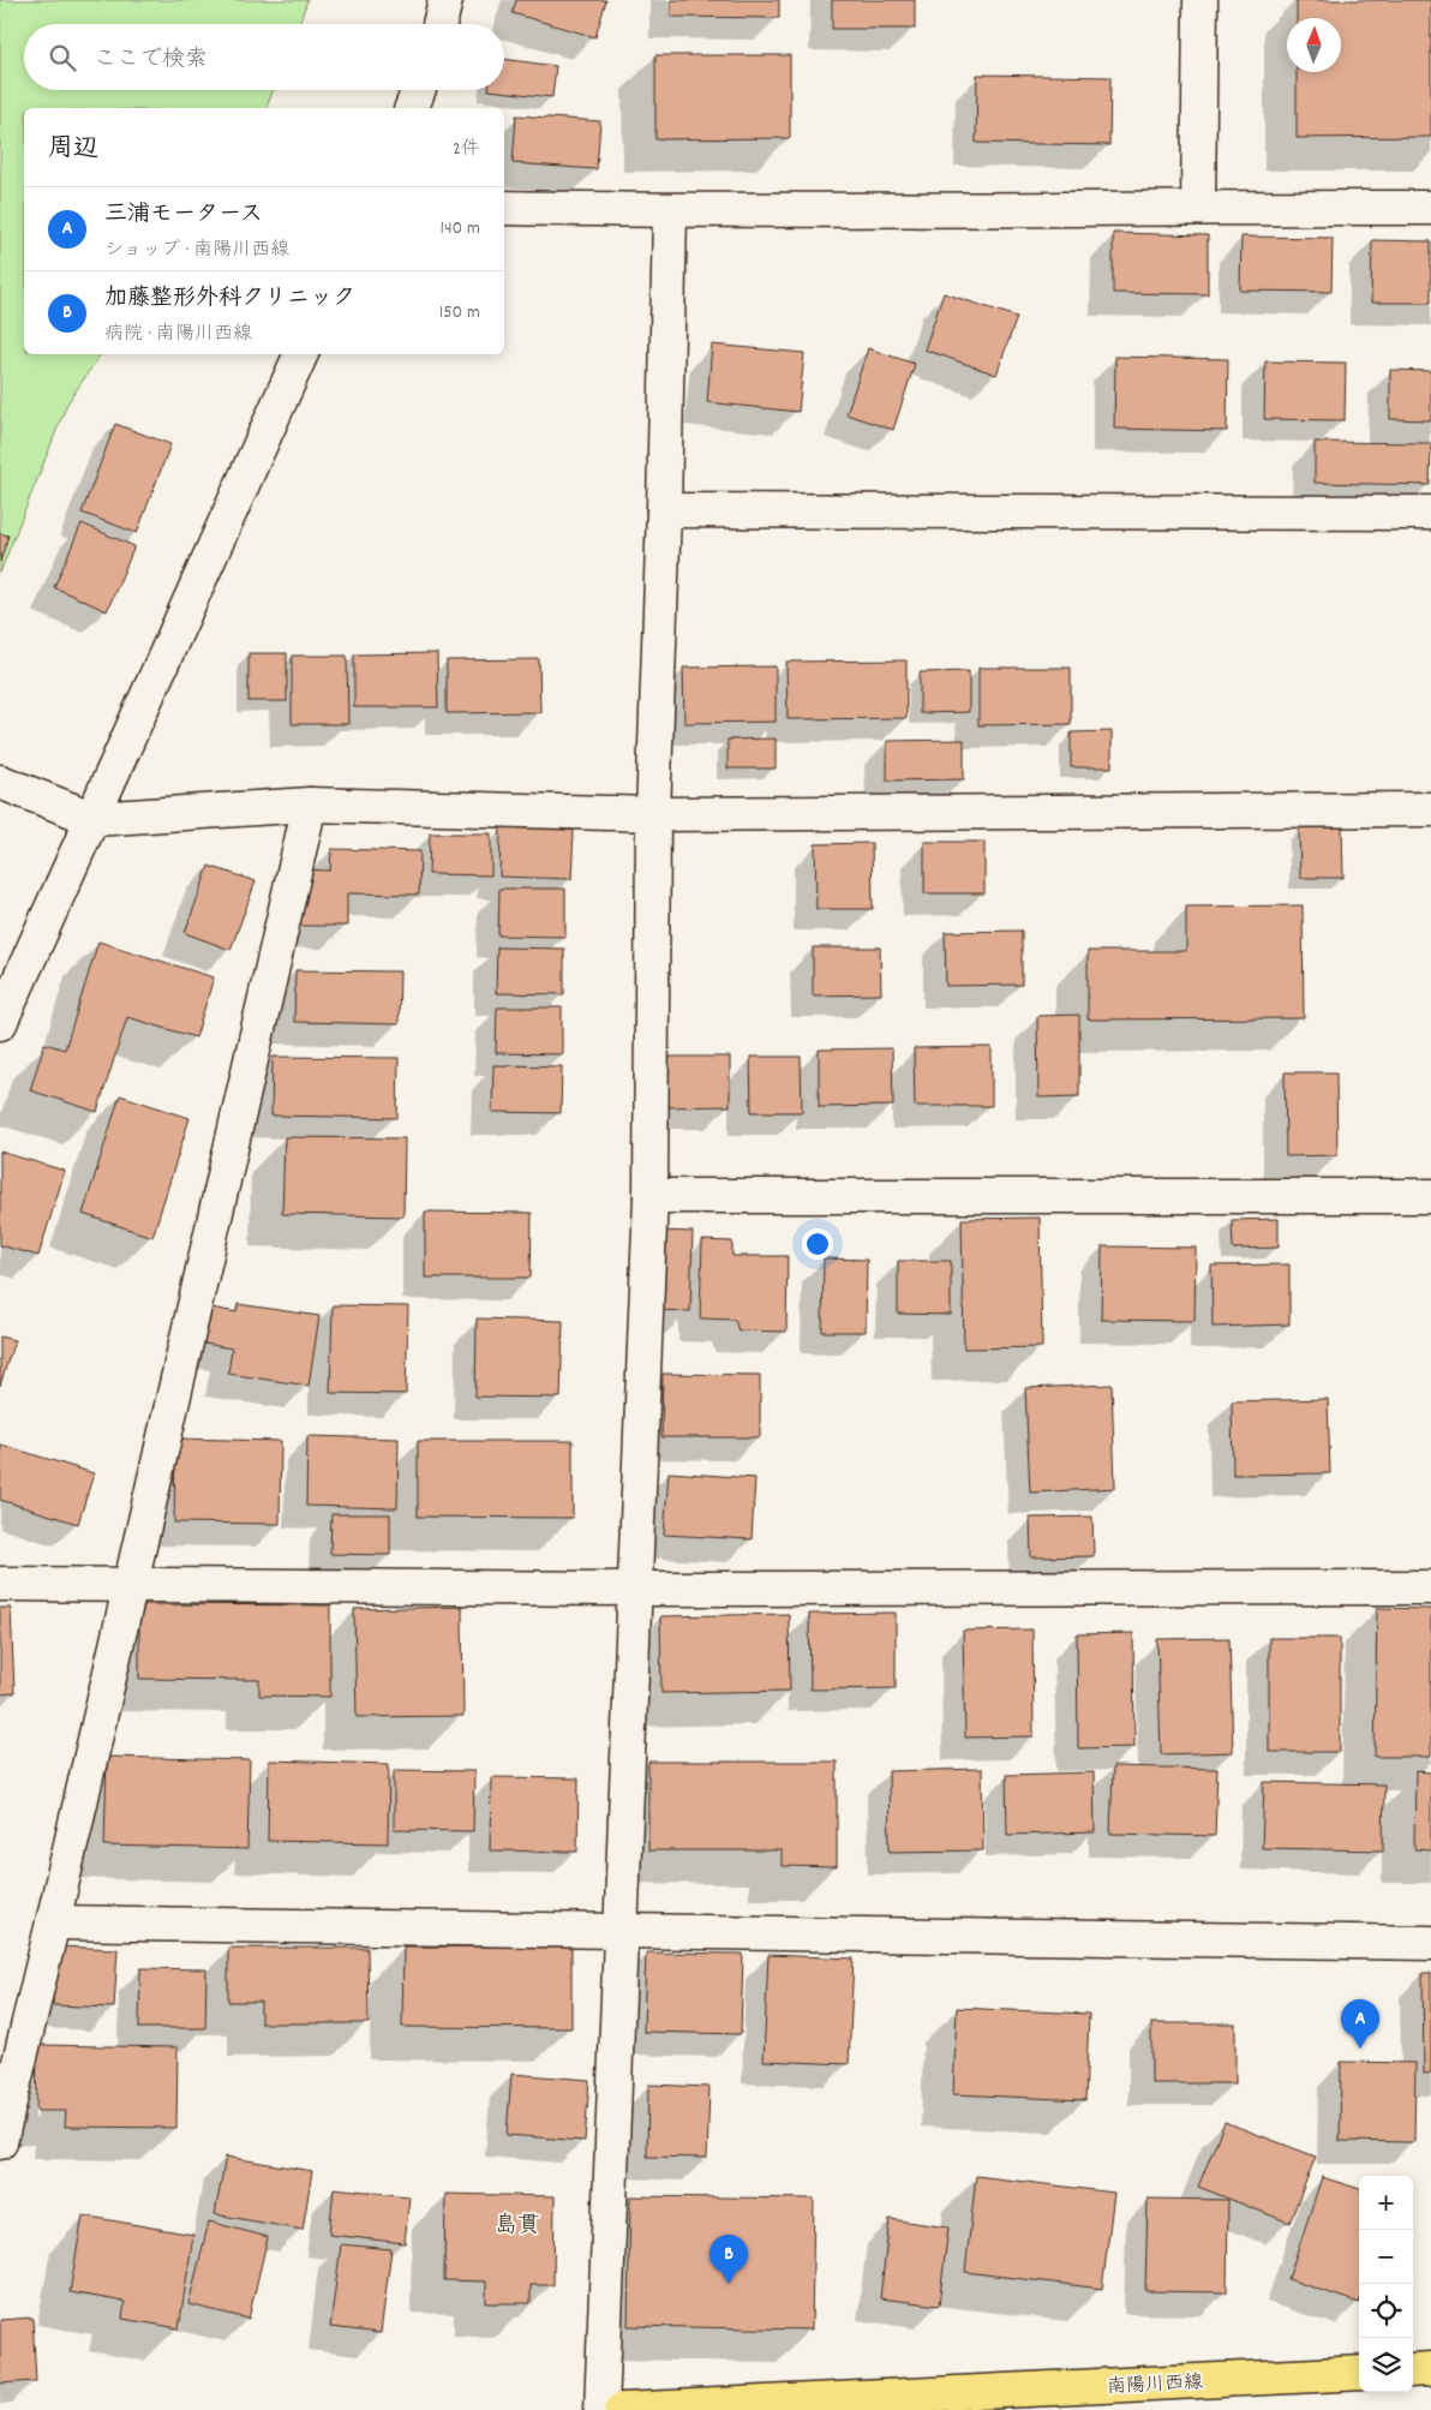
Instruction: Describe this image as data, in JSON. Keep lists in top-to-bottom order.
{
  "streets": {
    "main road": ["南陽川西線"]
  },
  "districts": ["島貫"],
  "north": "top",
  "page": {
    "search": "ここで検索",
    "heading": ["周辺", "2件"],
    "list": [
      {
        "mark": "A",
        "name": "三浦モータース",
        "note": "ショップ · 南陽川西線",
        "value": "140 m"
      },
      {
        "mark": "B",
        "name": "加藤整形外科クリニック",
        "note": "病院 · 南陽川西線",
        "value": "150 m"
      }
    ],
    "pins": ["A", "B"],
    "map_buttons": ["+", "−"]
  }
}
